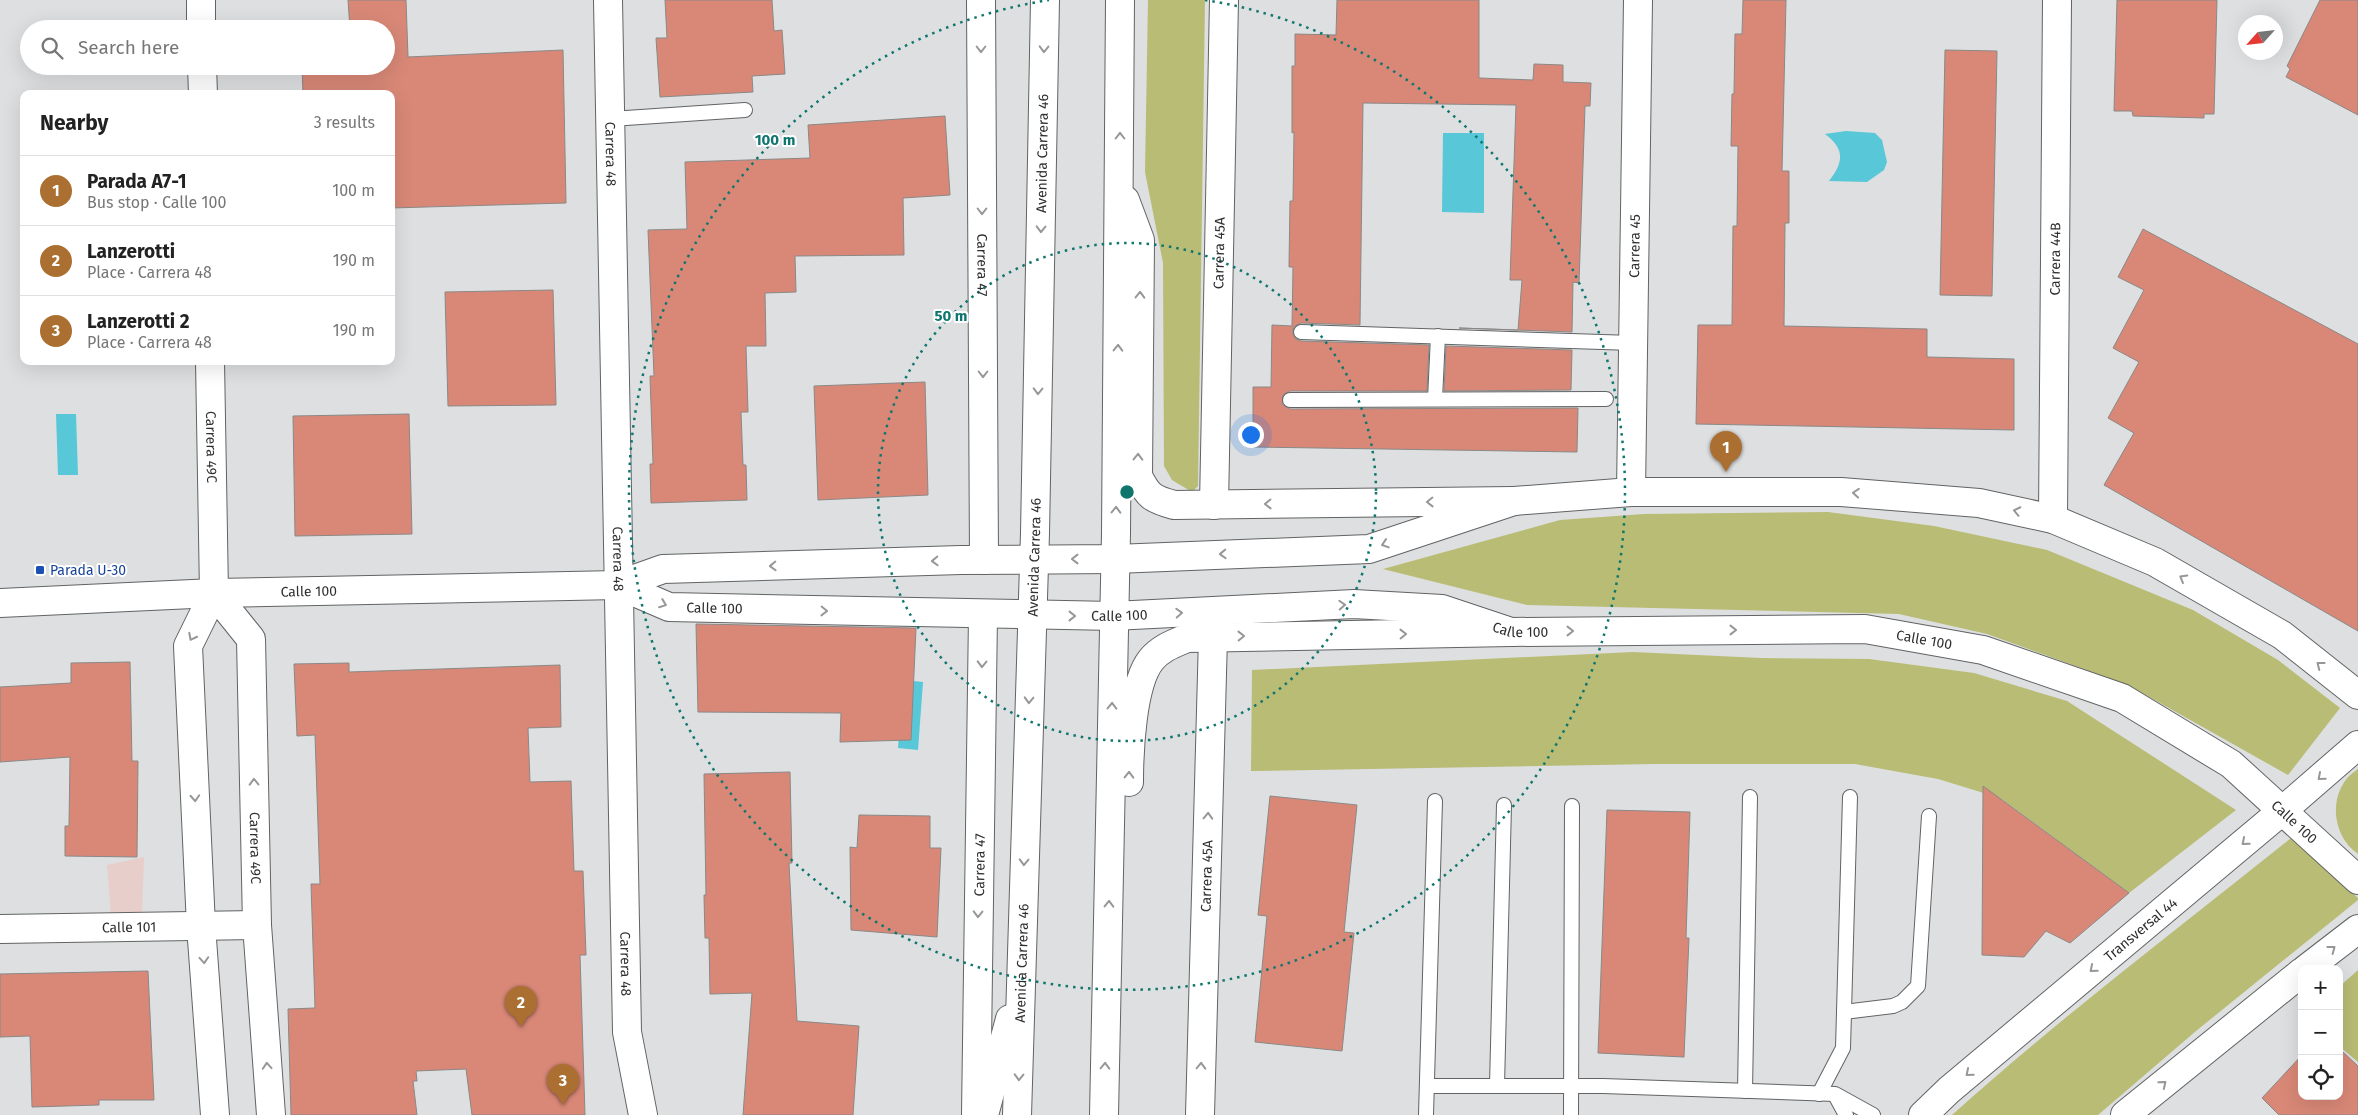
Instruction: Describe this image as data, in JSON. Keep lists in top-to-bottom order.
{
  "streets": {
    "street": [
      "Carrera 48",
      "Avenida Carrera 46",
      "Carrera 45",
      "Carrera 45A",
      "Carrera 44B",
      "Carrera 47",
      "Carrera 49C",
      "Calle 100",
      "Calle 101",
      "Transversal 44"
    ]
  },
  "crossings": [
    ["Carrera 48", "Calle 100"],
    ["Avenida Carrera 46", "Calle 100"],
    ["Carrera 45", "Calle 100"],
    ["Carrera 44B", "Calle 100"],
    ["Carrera 47", "Calle 100"],
    ["Carrera 49C", "Calle 100"],
    ["Carrera 49C", "Calle 101"],
    ["Calle 100", "Transversal 44"]
  ],
  "places": {
    "transit": ["Parada U-30"]
  },
  "north": "bottom left",
  "page": {
    "search": "Search here",
    "heading": ["Nearby", "3 results"],
    "list": [
      {
        "mark": "1",
        "name": "Parada A7-1",
        "note": "Bus stop · Calle 100",
        "value": "100 m"
      },
      {
        "mark": "2",
        "name": "Lanzerotti",
        "note": "Place · Carrera 48",
        "value": "190 m"
      },
      {
        "mark": "3",
        "name": "Lanzerotti 2",
        "note": "Place · Carrera 48",
        "value": "190 m"
      }
    ],
    "pins": ["1", "2", "3"],
    "map_buttons": ["+", "−"]
  },
  "rings": ["100 m", "50 m"]
}
